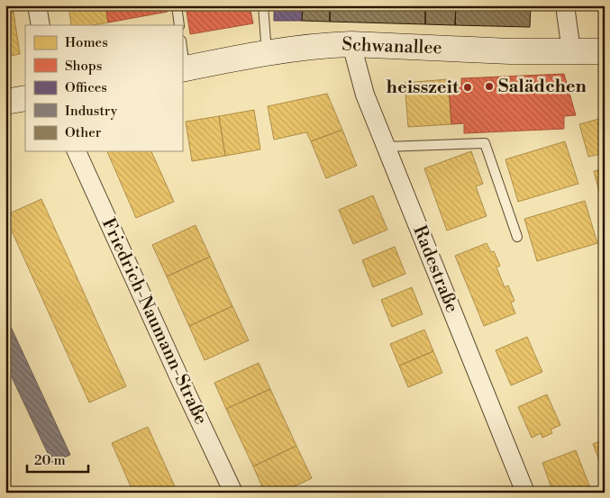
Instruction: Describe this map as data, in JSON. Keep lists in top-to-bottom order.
{
  "streets": {
    "main road": ["Schwanallee"],
    "street": ["Radestraße", "Friedrich-Naumann-Straße"]
  },
  "crossings": [
    ["Schwanallee", "Radestraße"]
  ],
  "places": ["Salädchen", "heisszeit"],
  "legend": [
    "Homes",
    "Shops",
    "Offices",
    "Industry",
    "Other"
  ],
  "scale_bar": "20 m"
}
